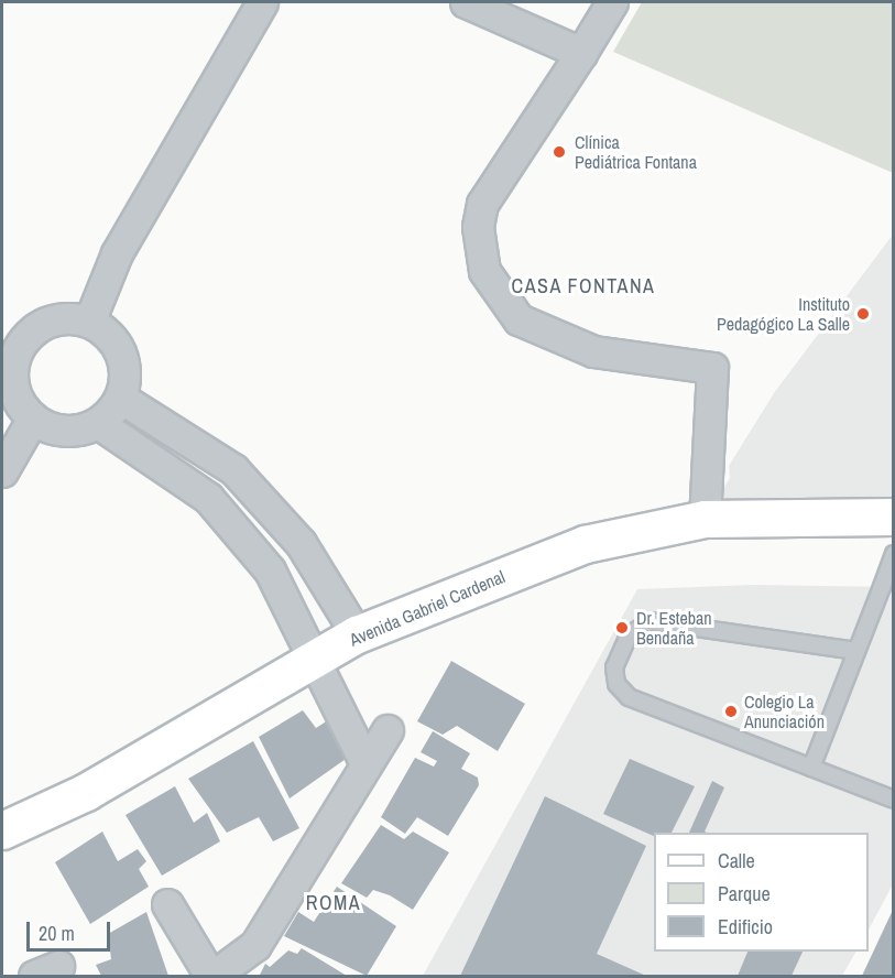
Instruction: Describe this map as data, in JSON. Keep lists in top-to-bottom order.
{
  "streets": {
    "street": ["Avenida Gabriel Cardenal"]
  },
  "districts": ["CASA FONTANA", "ROMA"],
  "places": [
    "Clínica Pediátrica Fontana",
    "Instituto Pedagógico La Salle",
    "Dr. Esteban Bendaña",
    "Colegio La Anunciación"
  ],
  "legend": ["Calle", "Parque", "Edificio"],
  "scale_bar": "20 m"
}
